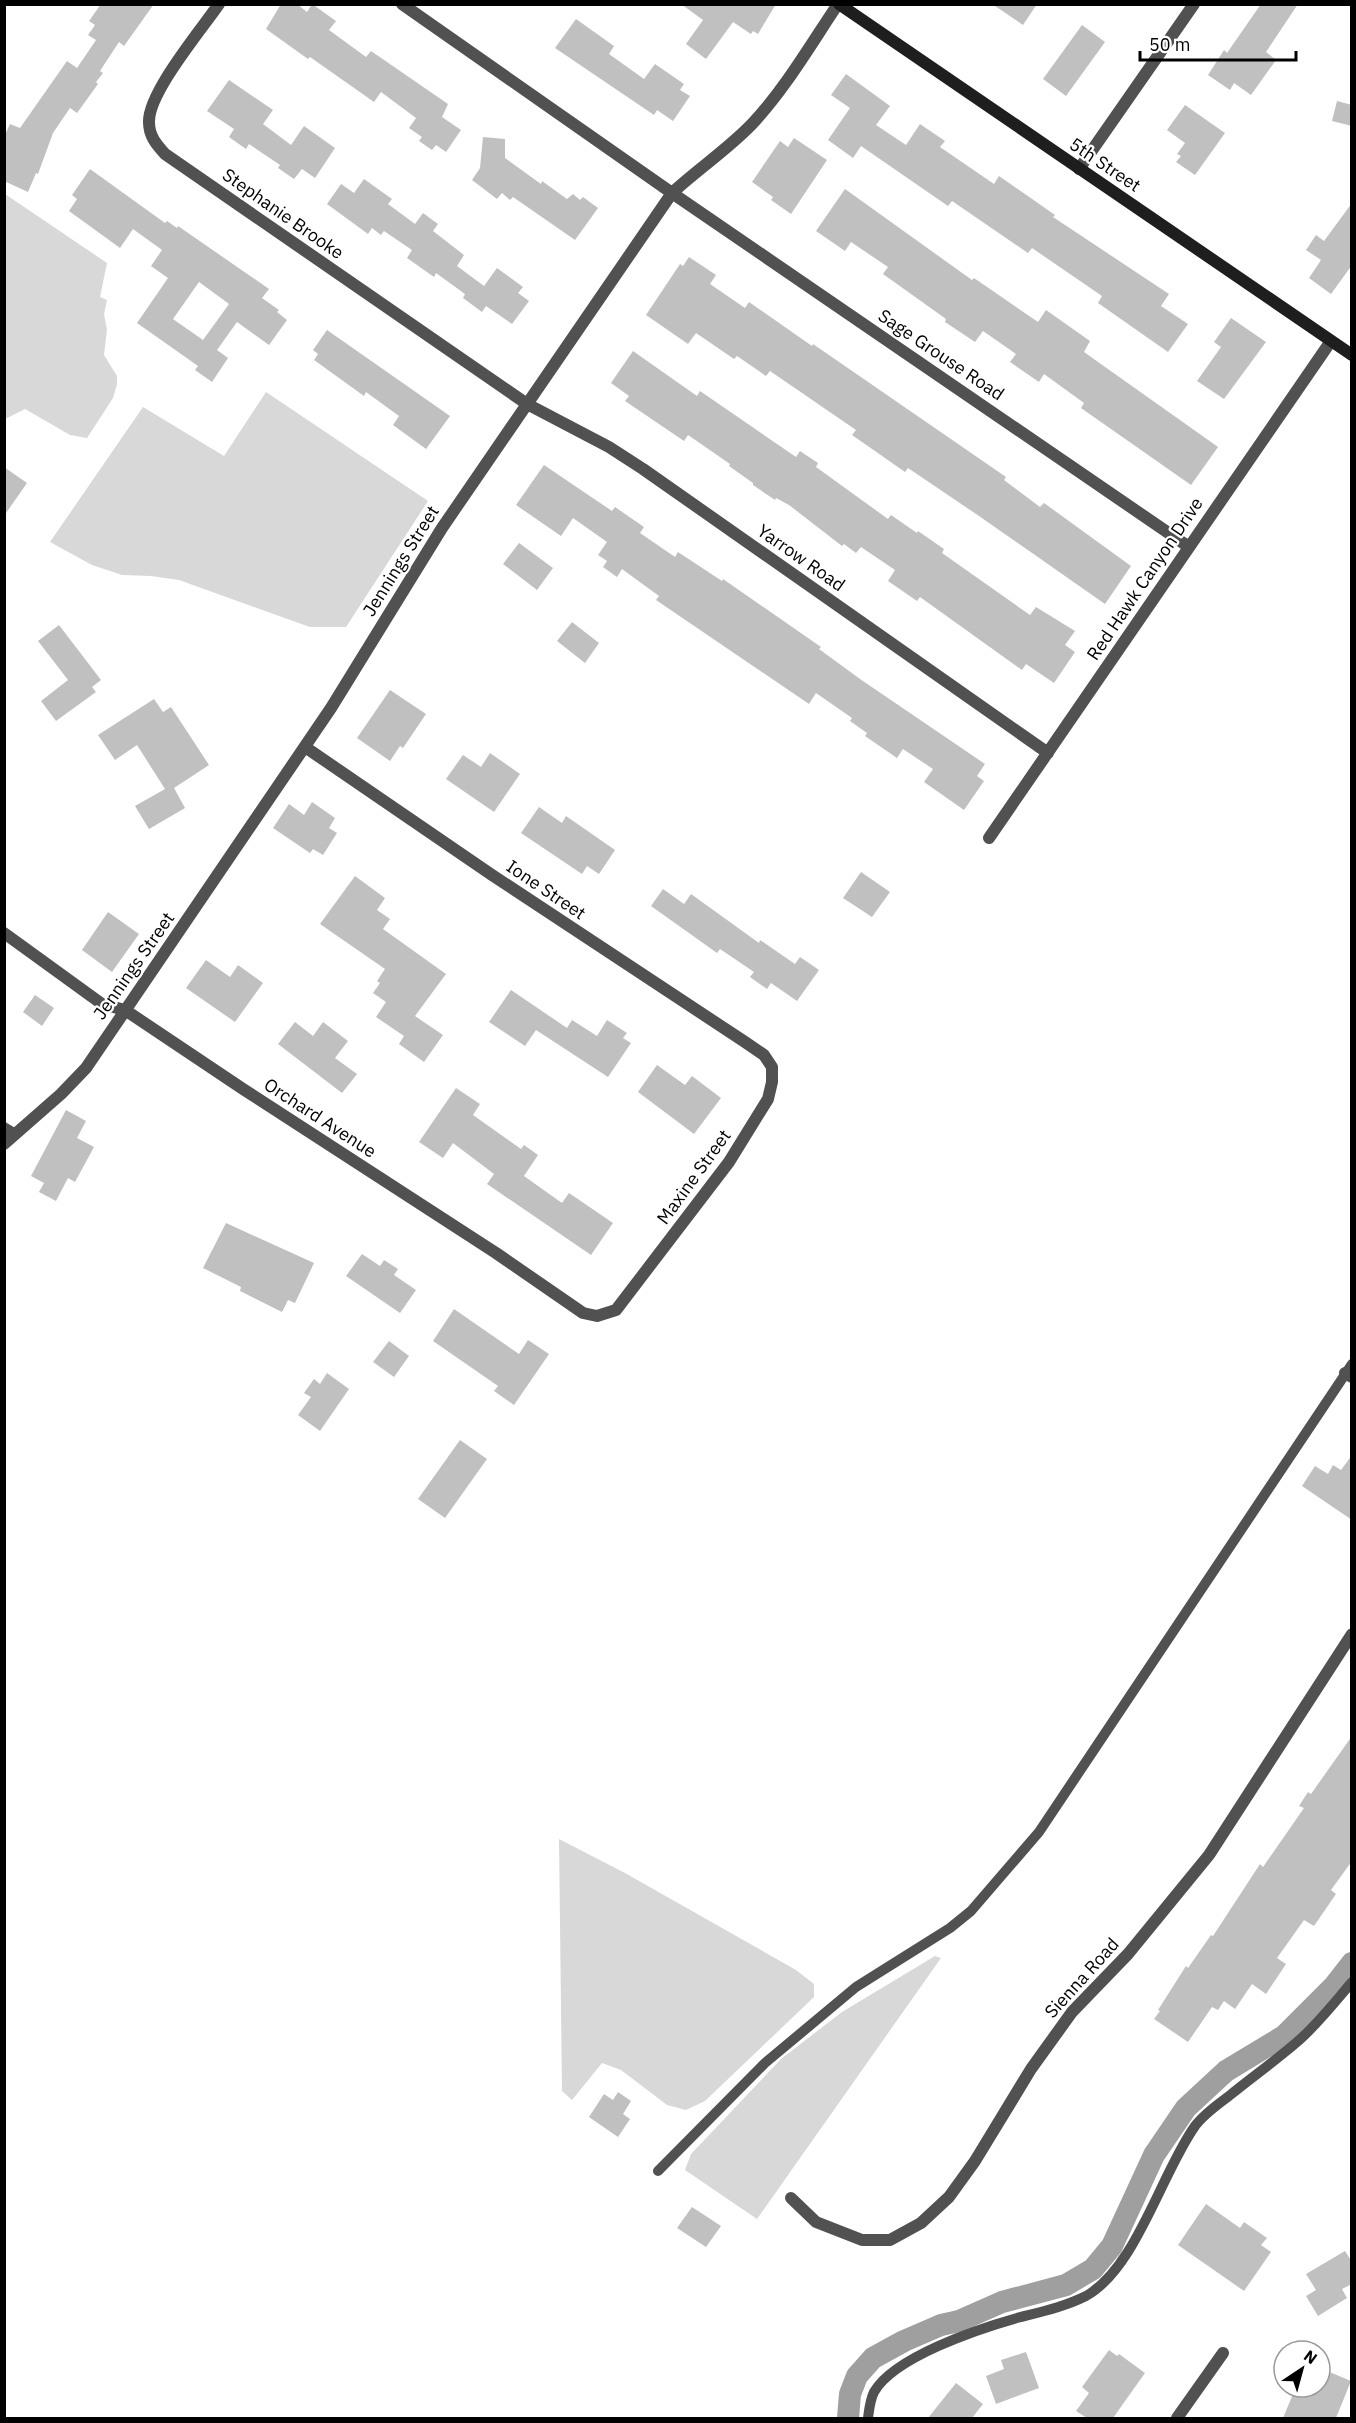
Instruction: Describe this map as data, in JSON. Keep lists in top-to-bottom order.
{
  "streets": {
    "street": [
      "5th Street",
      "Stephanie Brooke",
      "Sage Grouse Road",
      "Yarrow Road",
      "Jennings Street",
      "Red Hawk Canyon Drive",
      "Ione Street",
      "Orchard Avenue",
      "Maxine Street",
      "Sienna Road"
    ]
  },
  "crossings": [
    ["5th Street", "Jennings Street"],
    ["5th Street", "Red Hawk Canyon Drive"],
    ["Stephanie Brooke", "Yarrow Road"],
    ["Stephanie Brooke", "Jennings Street"],
    ["Sage Grouse Road", "Jennings Street"],
    ["Sage Grouse Road", "Red Hawk Canyon Drive"],
    ["Yarrow Road", "Jennings Street"],
    ["Yarrow Road", "Red Hawk Canyon Drive"],
    ["Jennings Street", "Ione Street"],
    ["Jennings Street", "Orchard Avenue"],
    ["Ione Street", "Maxine Street"],
    ["Orchard Avenue", "Maxine Street"]
  ],
  "scale_bar": "50 m",
  "north": "top right"
}
